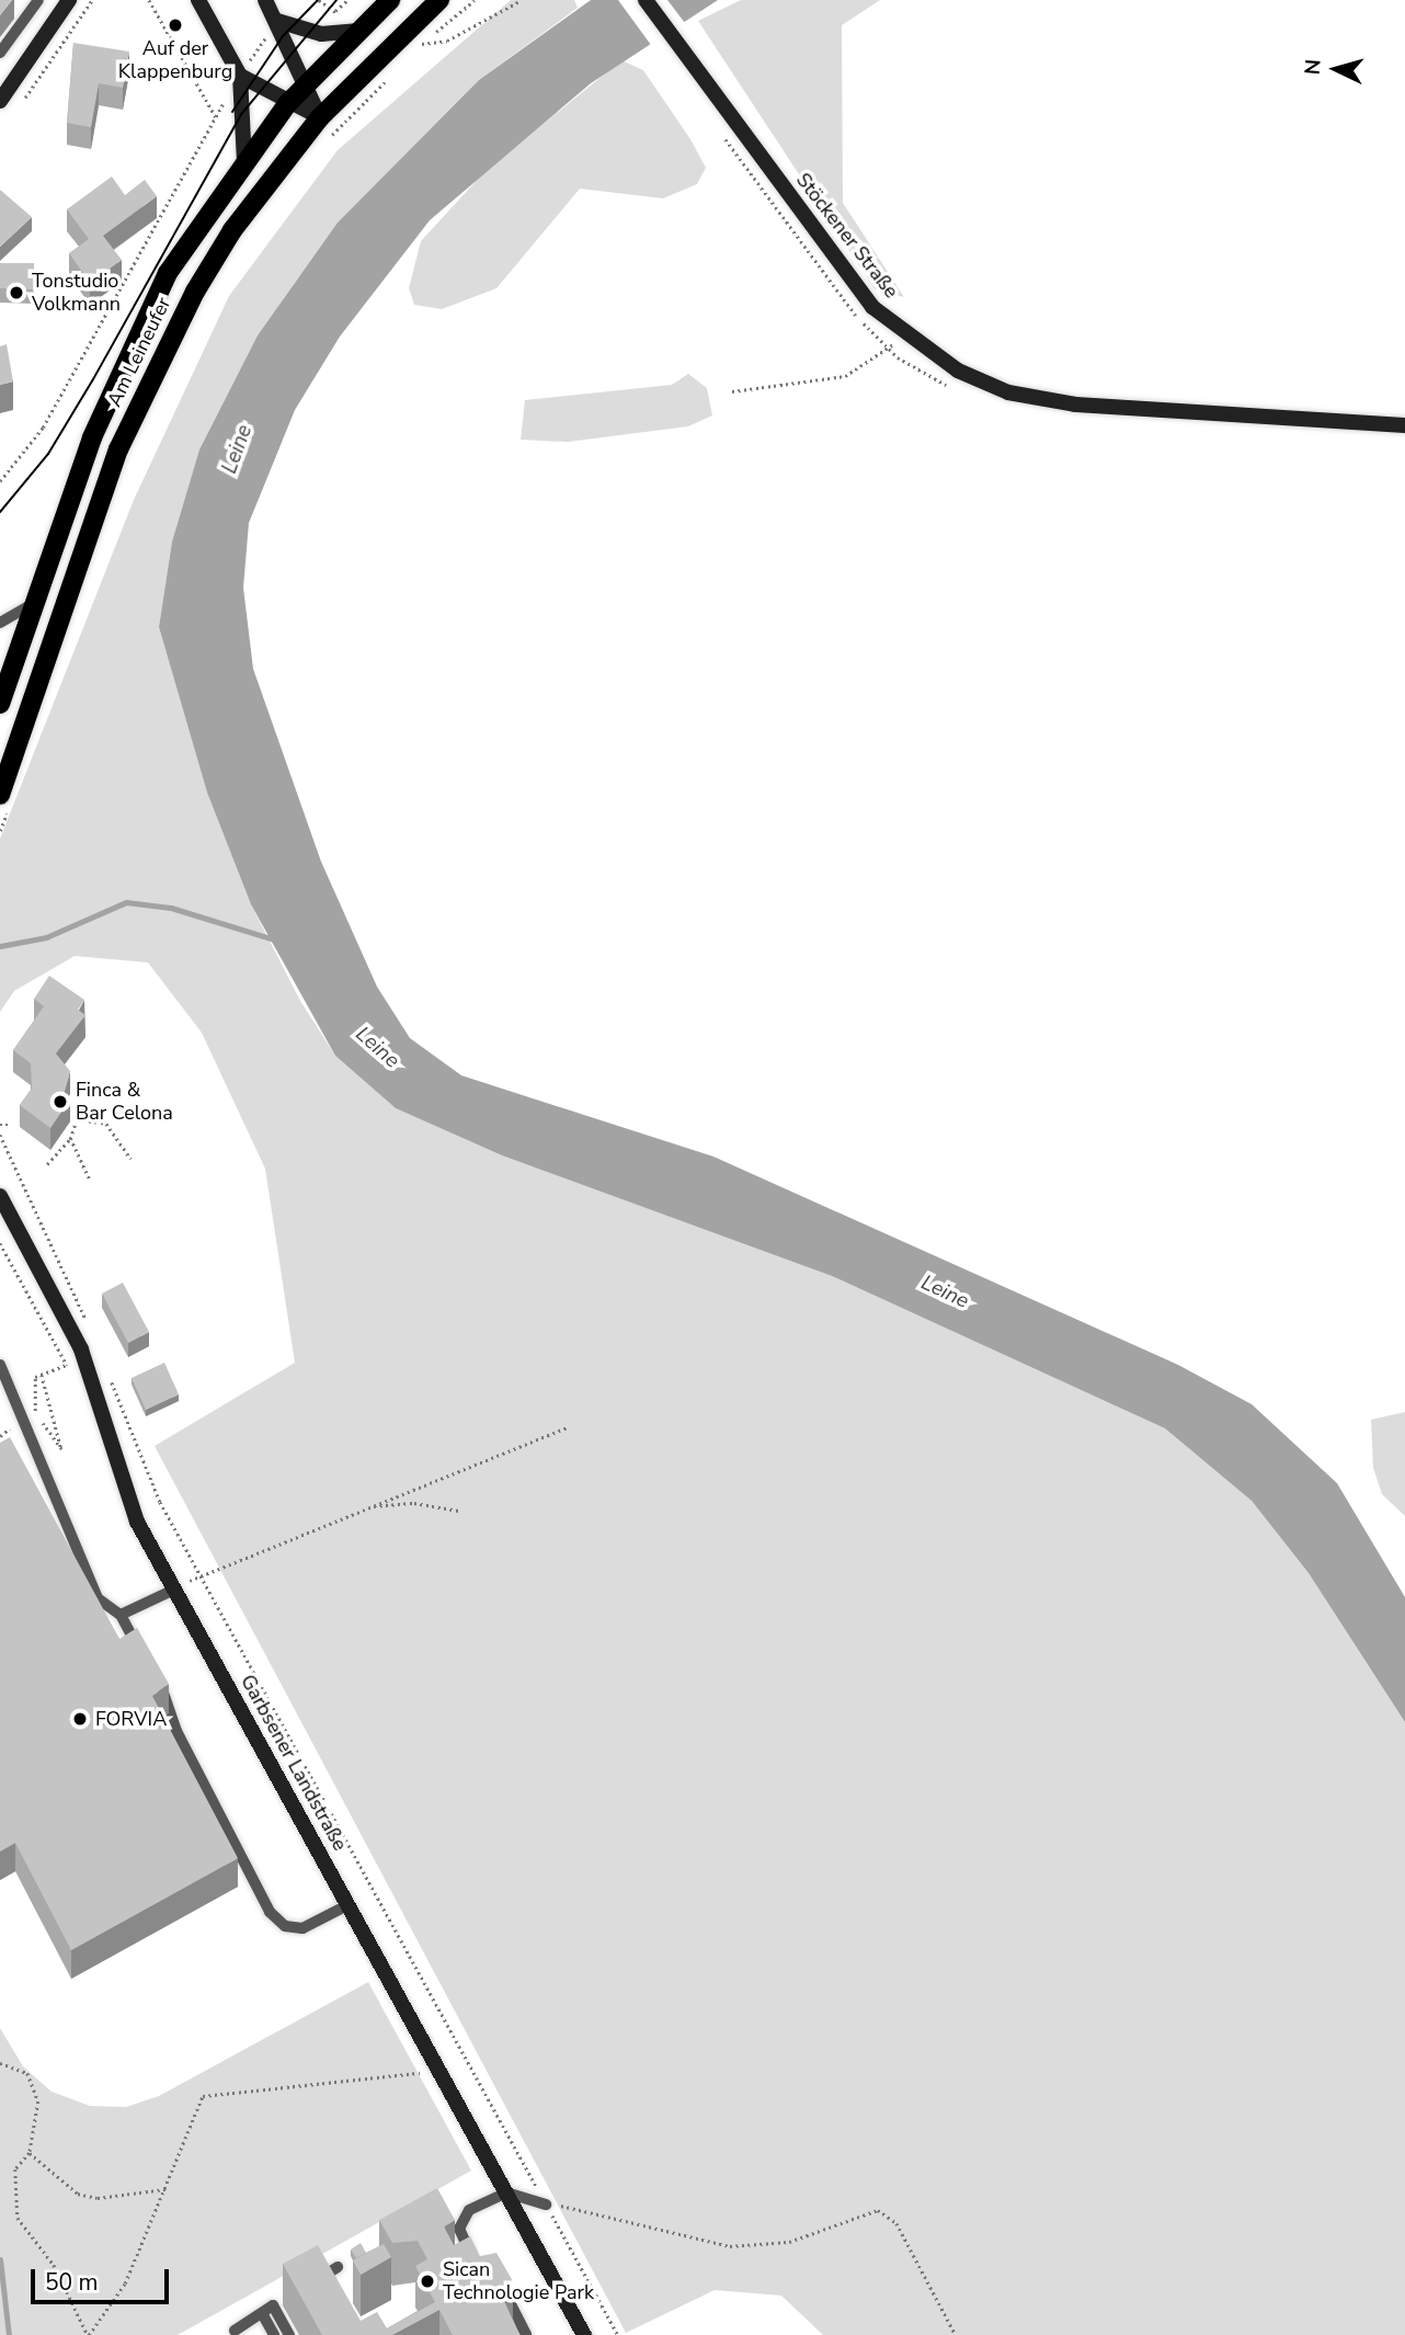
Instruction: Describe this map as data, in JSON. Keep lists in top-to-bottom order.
{
  "streets": {
    "main road": ["Stöckener Straße", "Am Leineufer", "Garbsener Landstraße"]
  },
  "water": ["Leine"],
  "places": [
    "Auf der Klappenburg",
    "Tonstudio Volkmann",
    "Finca & Bar Celona",
    "FORVIA",
    "Sican Technologie Park"
  ],
  "scale_bar": "50 m",
  "north": "left"
}
